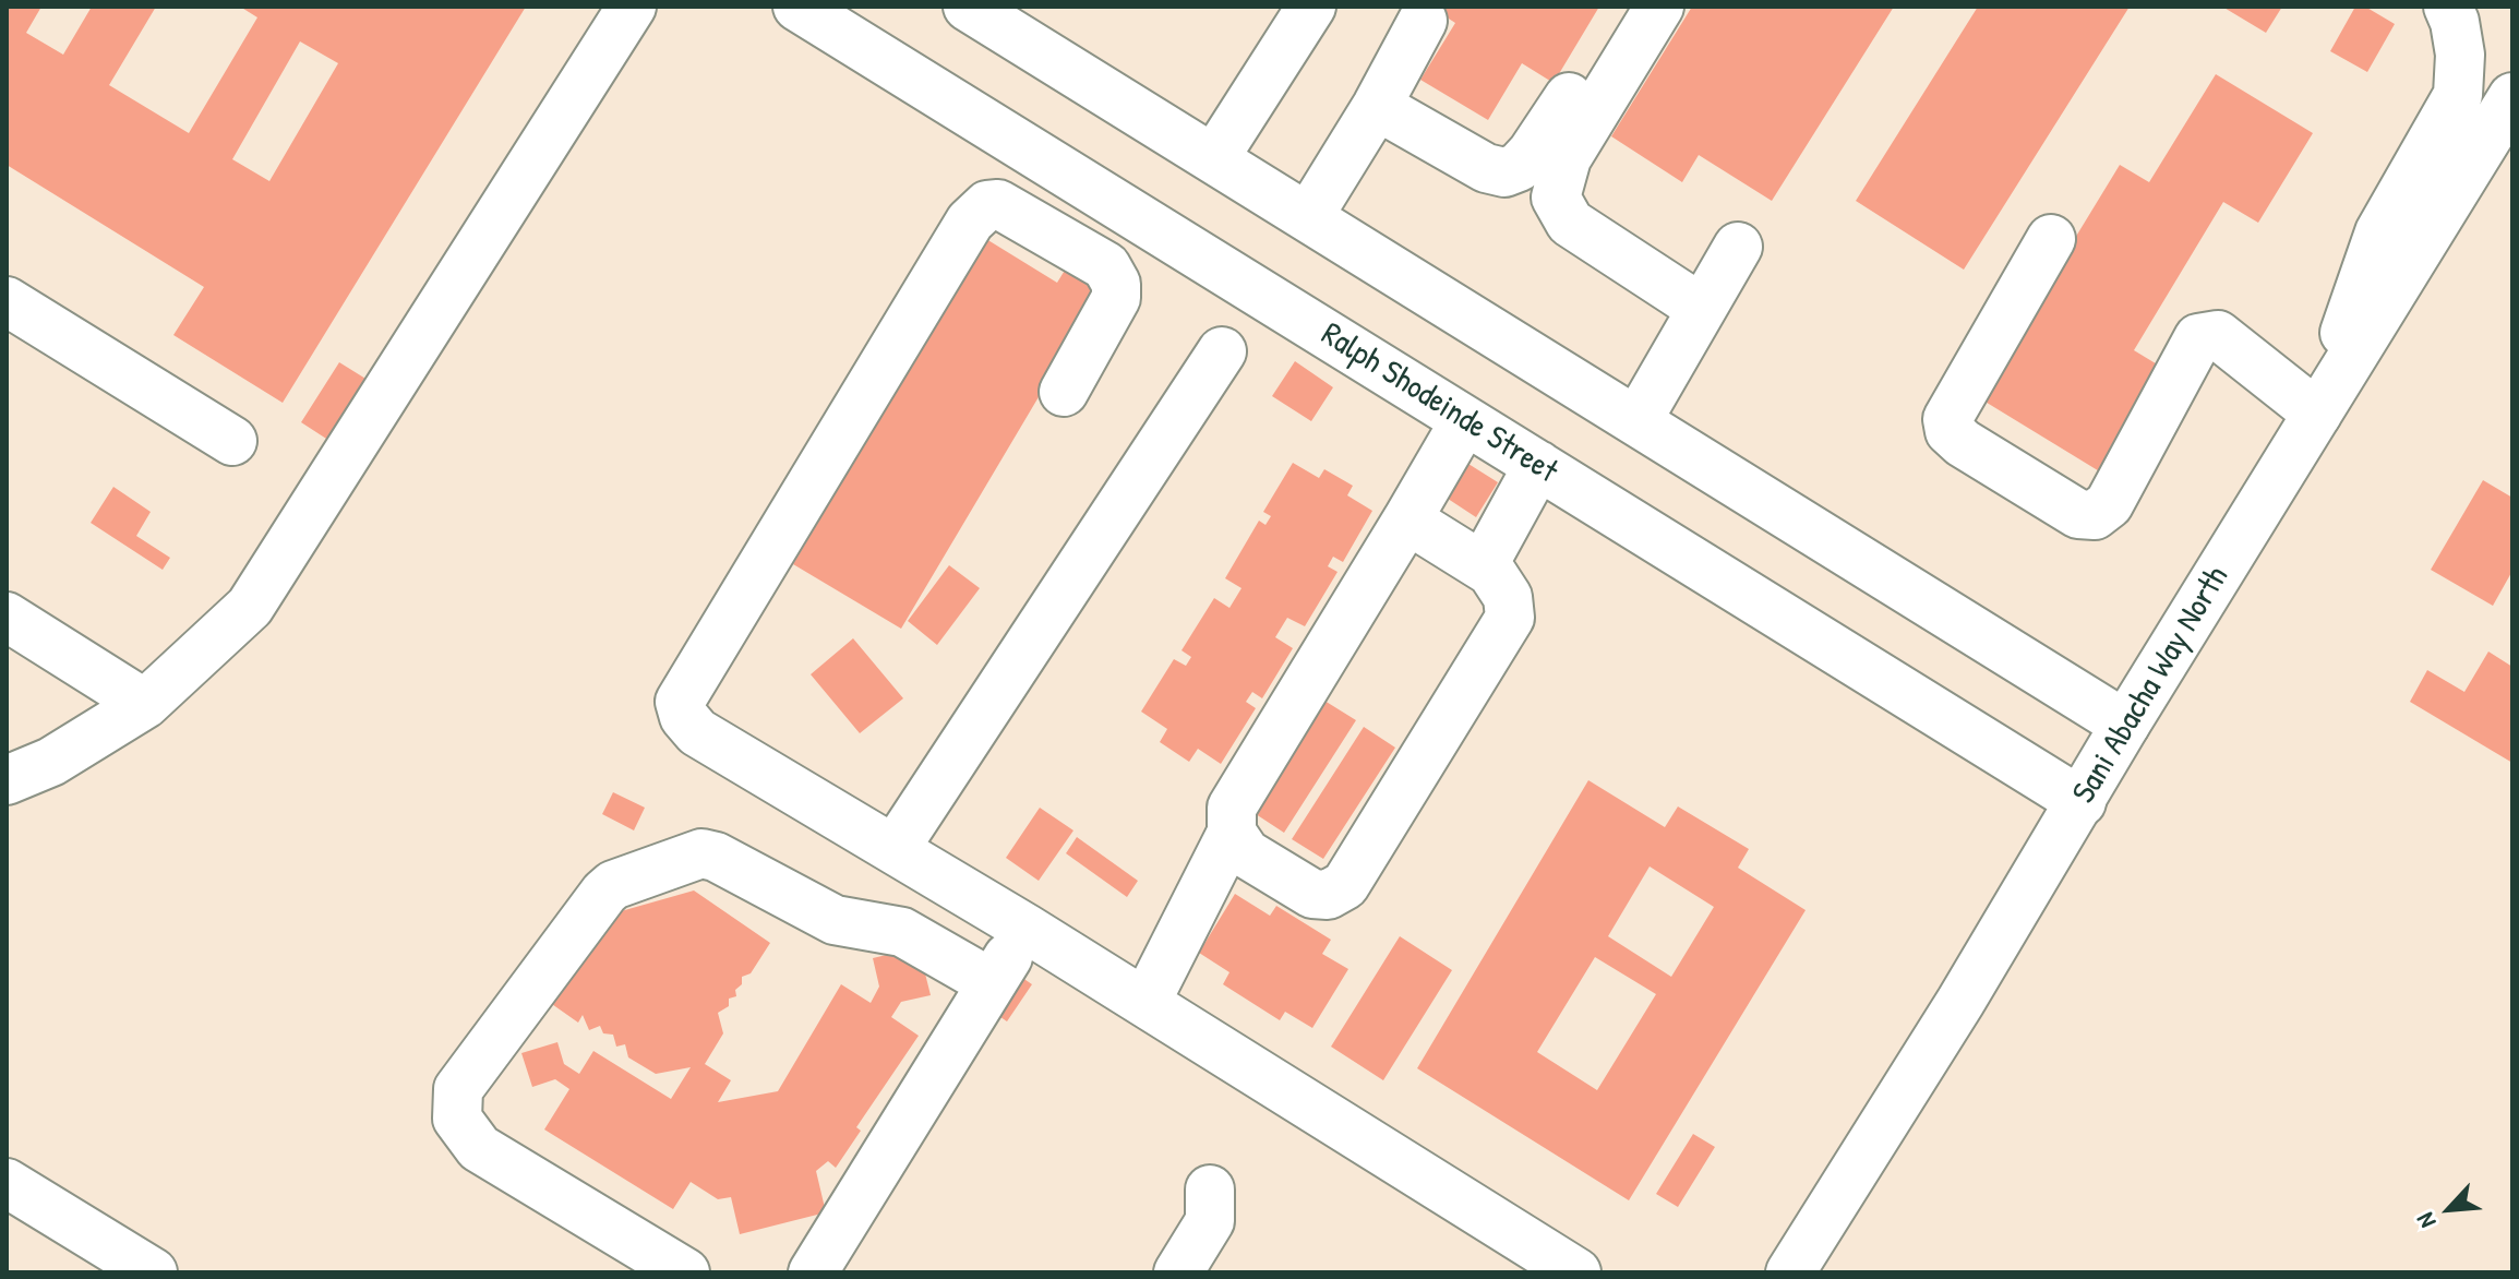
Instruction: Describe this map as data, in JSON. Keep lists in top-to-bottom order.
{
  "streets": {
    "main road": ["Ralph Shodeinde Street", "Sani Abacha Way North"]
  },
  "crossings": [
    ["Ralph Shodeinde Street", "Sani Abacha Way North"]
  ],
  "north": "bottom left"
}
